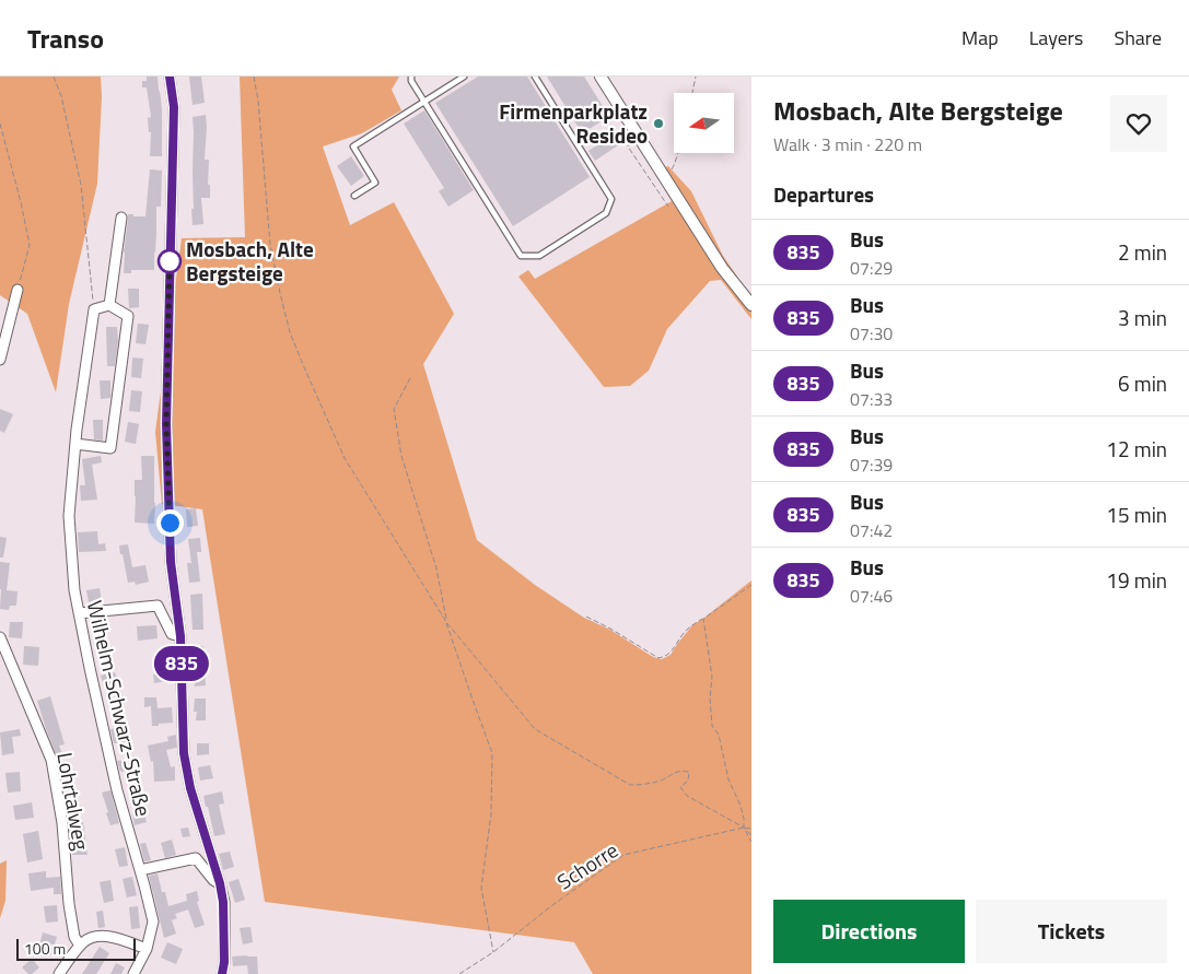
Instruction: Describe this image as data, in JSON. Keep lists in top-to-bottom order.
{
  "streets": {
    "street": ["Wilhelm-Schwarz-Straße", "Lohrtalweg"],
    "path": ["Schorre"]
  },
  "places": ["Firmenparkplatz Resideo", "Mosbach, Alte Bergsteige"],
  "lines": ["bus line 835"],
  "scale_bar": "100 m",
  "north": "left",
  "page": {
    "header": "Transo",
    "nav": ["Map", "Layers", "Share"],
    "on_map": "835",
    "heading": [
      ["Mosbach, Alte Bergsteige", "Walk · 3 min · 220 m"],
      "Departures"
    ],
    "list": [
      {
        "mark": "835",
        "name": "Bus",
        "note": "07:29",
        "value": "2 min"
      },
      {
        "mark": "835",
        "name": "Bus",
        "note": "07:30",
        "value": "3 min"
      },
      {
        "mark": "835",
        "name": "Bus",
        "note": "07:33",
        "value": "6 min"
      },
      {
        "mark": "835",
        "name": "Bus",
        "note": "07:39",
        "value": "12 min"
      },
      {
        "mark": "835",
        "name": "Bus",
        "note": "07:42",
        "value": "15 min"
      },
      {
        "mark": "835",
        "name": "Bus",
        "note": "07:46",
        "value": "19 min"
      }
    ],
    "buttons": ["Directions", "Tickets"],
    "scale": "100 m"
  }
}
